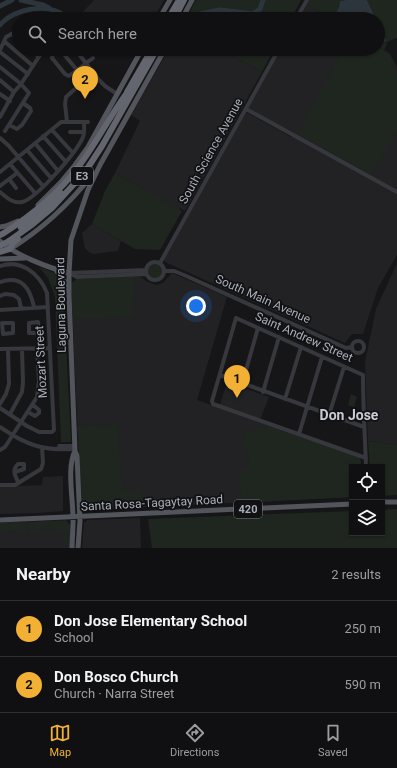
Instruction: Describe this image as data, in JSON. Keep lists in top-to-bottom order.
{
  "streets": {
    "highway": ["E3"],
    "main road": ["Laguna Boulevard", "Santa Rosa-Tagaytay Road", "420"],
    "street": [
      "South Science Avenue",
      "South Main Avenue",
      "Saint Andrew Street",
      "Mozart Street"
    ]
  },
  "crossings": [
    ["South Science Avenue", "South Main Avenue"],
    ["Laguna Boulevard", "Santa Rosa-Tagaytay Road"]
  ],
  "districts": ["Don Jose"],
  "page": {
    "search": "Search here",
    "pins": ["2", "1"],
    "heading": ["Nearby", "2 results"],
    "list": [
      {
        "mark": "1",
        "name": "Don Jose Elementary School",
        "note": "School",
        "value": "250 m"
      },
      {
        "mark": "2",
        "name": "Don Bosco Church",
        "note": "Church · Narra Street",
        "value": "590 m"
      }
    ],
    "nav": ["Map", "Directions", "Saved"]
  }
}
